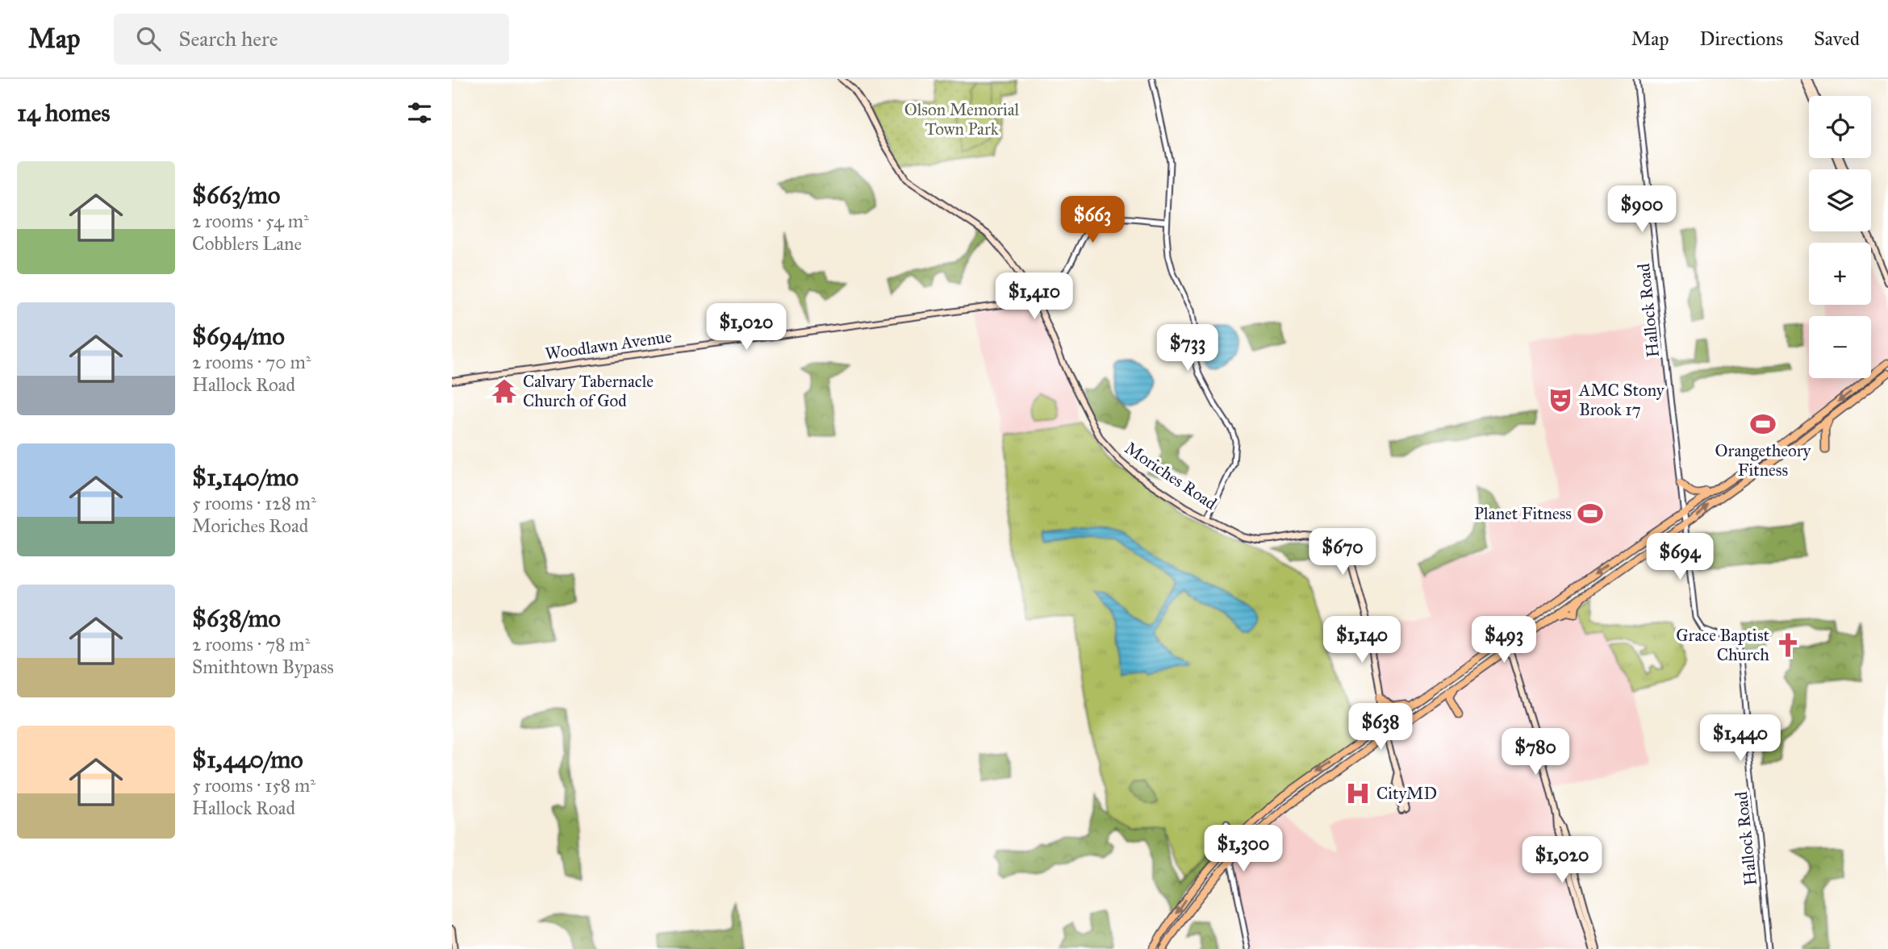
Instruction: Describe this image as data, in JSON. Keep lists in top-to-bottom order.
{
  "streets": {
    "main road": ["Woodlawn Avenue", "Moriches Road"],
    "street": ["Hallock Road"]
  },
  "crossings": [
    ["Woodlawn Avenue", "Moriches Road"]
  ],
  "parks": ["Olson Memorial Town Park"],
  "places": {
    "temple": ["Calvary Tabernacle Church of God"],
    "theatre": ["AMC Stony Brook 17"],
    "sports": ["Orangetheory Fitness", "Planet Fitness"],
    "church": ["Grace Baptist Church"],
    "hospital": ["CityMD"]
  },
  "page": {
    "header": "Map",
    "search": "Search here",
    "nav": ["Map", "Directions", "Saved"],
    "heading": "14 homes",
    "map_buttons": ["+", "−"],
    "list": [
      {
        "name": "$663/mo",
        "note": "2 rooms · 54 m² · Cobblers Lane"
      },
      {
        "name": "$694/mo",
        "note": "2 rooms · 70 m² · Hallock Road"
      },
      {
        "name": "$1,140/mo",
        "note": "5 rooms · 128 m² · Moriches Road"
      },
      {
        "name": "$638/mo",
        "note": "2 rooms · 78 m² · Smithtown Bypass"
      },
      {
        "name": "$1,440/mo",
        "note": "5 rooms · 158 m² · Hallock Road"
      }
    ],
    "price": [
      "$900",
      "$663",
      "$1,410",
      "$1,020",
      "$733",
      "$670",
      "$694",
      "$1,140",
      "$493",
      "$638",
      "$1,440",
      "$780",
      "$1,300",
      "$1,020"
    ]
  }
}
